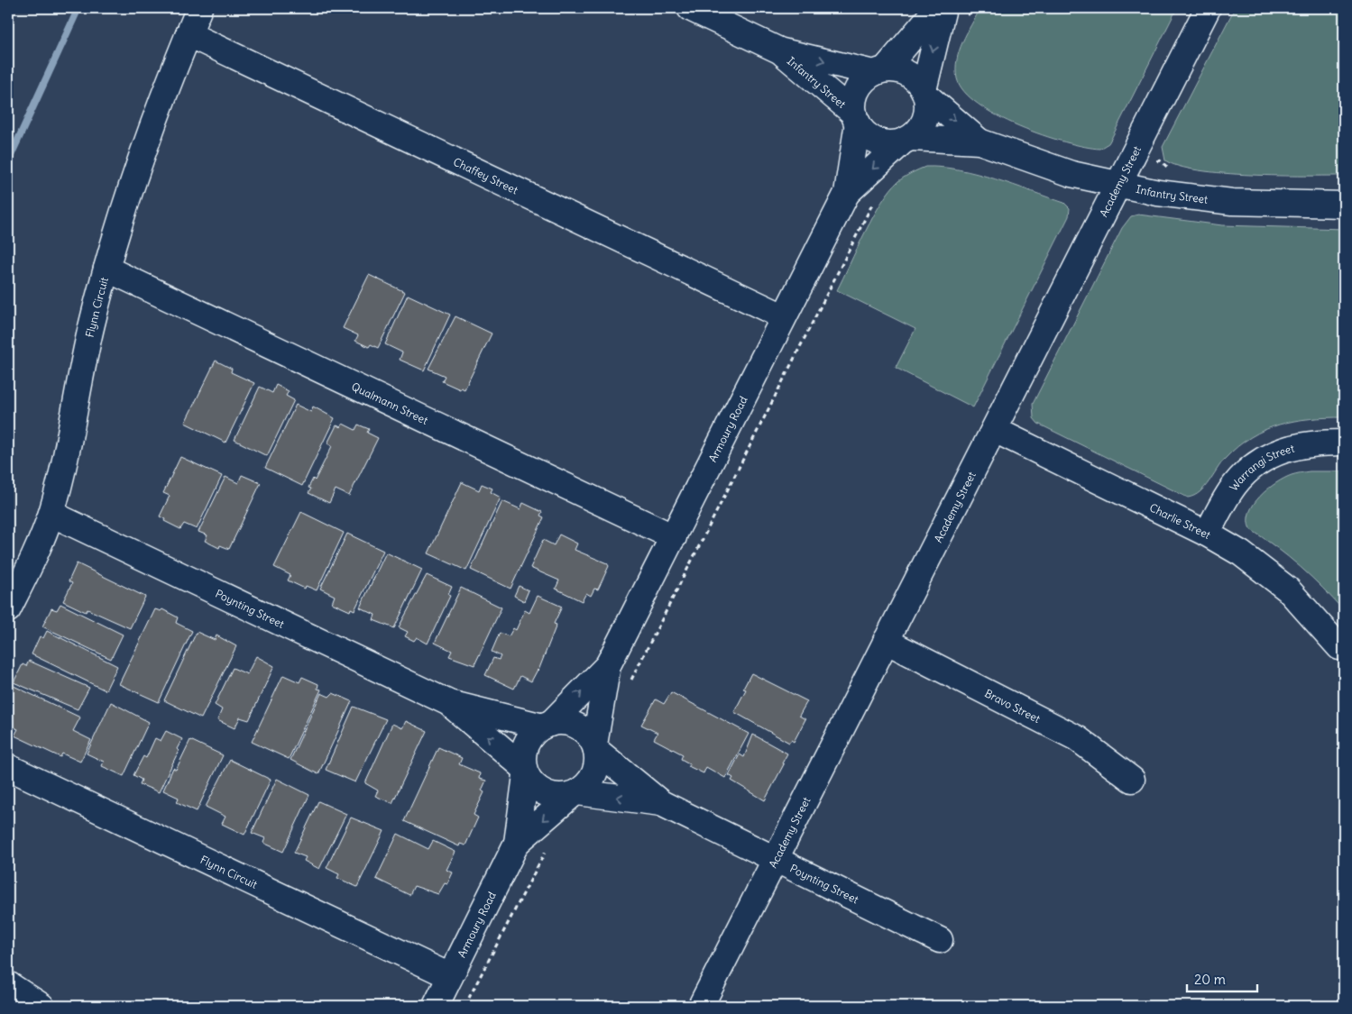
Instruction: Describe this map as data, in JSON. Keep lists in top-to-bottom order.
{
  "streets": {
    "street": [
      "Infantry Street",
      "Chaffey Street",
      "Academy Street",
      "Flynn Circuit",
      "Qualmann Street",
      "Armoury Road",
      "Warrangi Street",
      "Charlie Street",
      "Poynting Street",
      "Bravo Street"
    ]
  },
  "crossings": [
    ["Infantry Street", "Academy Street"],
    ["Infantry Street", "Armoury Road"],
    ["Chaffey Street", "Flynn Circuit"],
    ["Chaffey Street", "Armoury Road"],
    ["Academy Street", "Charlie Street"],
    ["Academy Street", "Poynting Street"],
    ["Academy Street", "Bravo Street"],
    ["Flynn Circuit", "Qualmann Street"],
    ["Flynn Circuit", "Armoury Road"],
    ["Flynn Circuit", "Poynting Street"],
    ["Qualmann Street", "Armoury Road"],
    ["Armoury Road", "Poynting Street"],
    ["Warrangi Street", "Charlie Street"]
  ],
  "scale_bar": "20 m"
}
